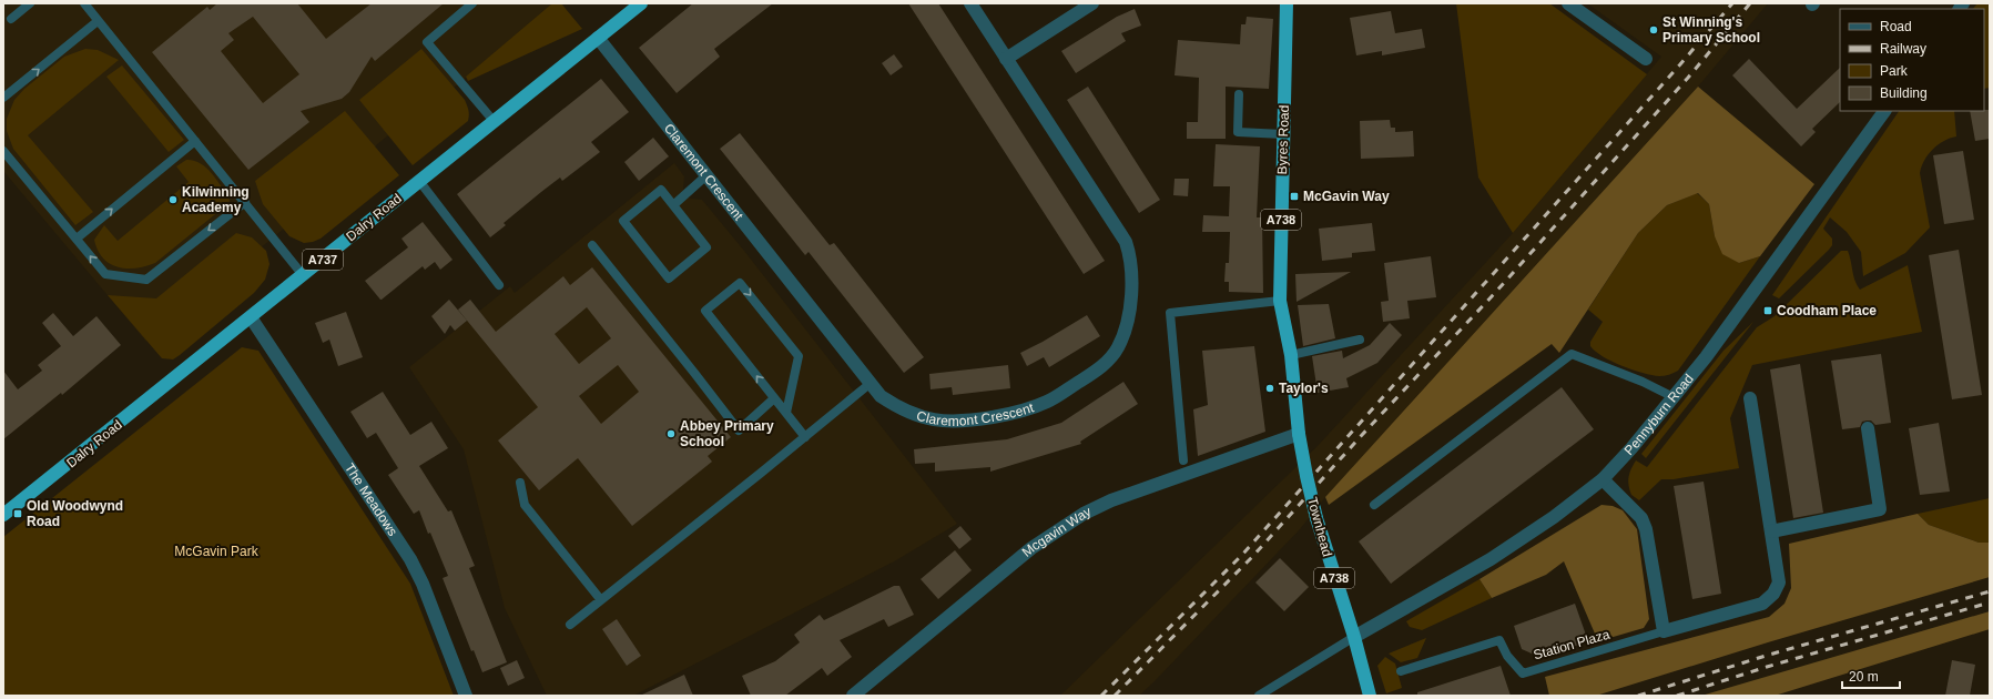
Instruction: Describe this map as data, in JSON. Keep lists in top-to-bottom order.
{
  "streets": {
    "highway": [
      "Byres Road",
      "Dalry Road",
      "A738",
      "A737",
      "Townhead"
    ],
    "street": [
      "Claremont Crescent",
      "Pennyburn Road",
      "The Meadows",
      "Mcgavin Way"
    ],
    "lane": ["Station Plaza"]
  },
  "crossings": [
    ["Byres Road", "Townhead"],
    ["Byres Road", "Mcgavin Way"],
    ["Claremont Crescent", "Dalry Road"],
    ["Dalry Road", "The Meadows"],
    ["Pennyburn Road", "Townhead"],
    ["Townhead", "Mcgavin Way"]
  ],
  "parks": ["McGavin Park"],
  "places": {
    "other": [
      "St Winning's Primary School",
      "Kilwinning Academy",
      "Taylor's",
      "Abbey Primary School"
    ],
    "transit": ["McGavin Way", "Coodham Place", "Old Woodwynd Road"]
  },
  "legend": [
    "Road",
    "Railway",
    "Park",
    "Building"
  ],
  "scale_bar": "20 m"
}
